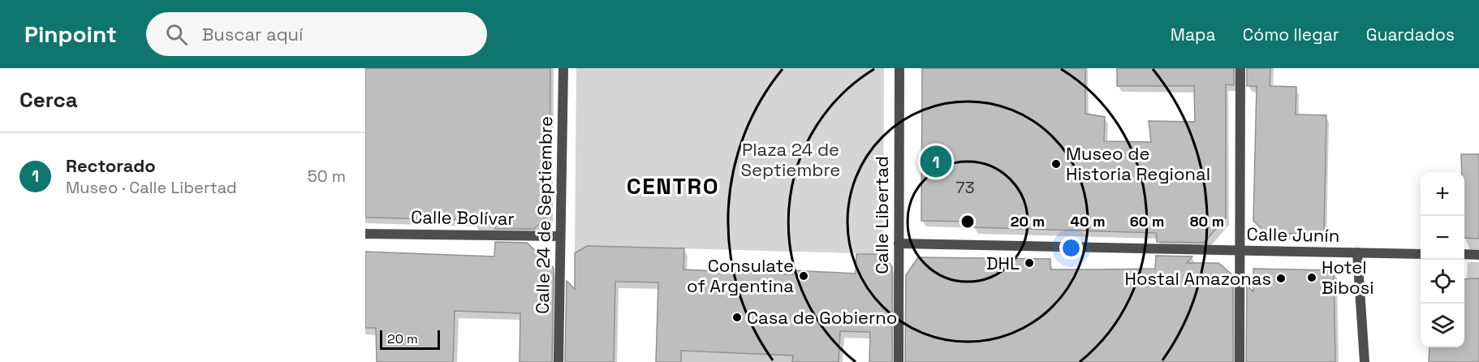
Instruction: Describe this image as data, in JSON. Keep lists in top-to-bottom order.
{
  "streets": {
    "street": [
      "Calle 24 de Septiembre",
      "Calle Libertad",
      "Calle Bolívar",
      "Calle Junín"
    ]
  },
  "crossings": [
    ["Calle 24 de Septiembre", "Calle Bolívar"],
    ["Calle Libertad", "Calle Junín"]
  ],
  "districts": ["CENTRO"],
  "parks": ["Plaza 24 de Septiembre"],
  "places": [
    "Museo de Historia Regional",
    "DHL",
    "Consulate of Argentina",
    "Hotel Bibosi",
    "Hostal Amazonas",
    "Casa de Gobierno"
  ],
  "house_numbers": ["73"],
  "scale_bar": "20 m",
  "page": {
    "header": "Pinpoint",
    "search": "Buscar aquí",
    "nav": ["Mapa", "Cómo llegar", "Guardados"],
    "heading": "Cerca",
    "list": [
      {
        "mark": "1",
        "name": "Rectorado",
        "note": "Museo · Calle Libertad",
        "value": "50 m"
      }
    ],
    "pins": "1",
    "map_buttons": ["+", "−"],
    "scale": "20 m"
  },
  "rings": [
    "20 m",
    "40 m",
    "60 m",
    "80 m"
  ]
}
